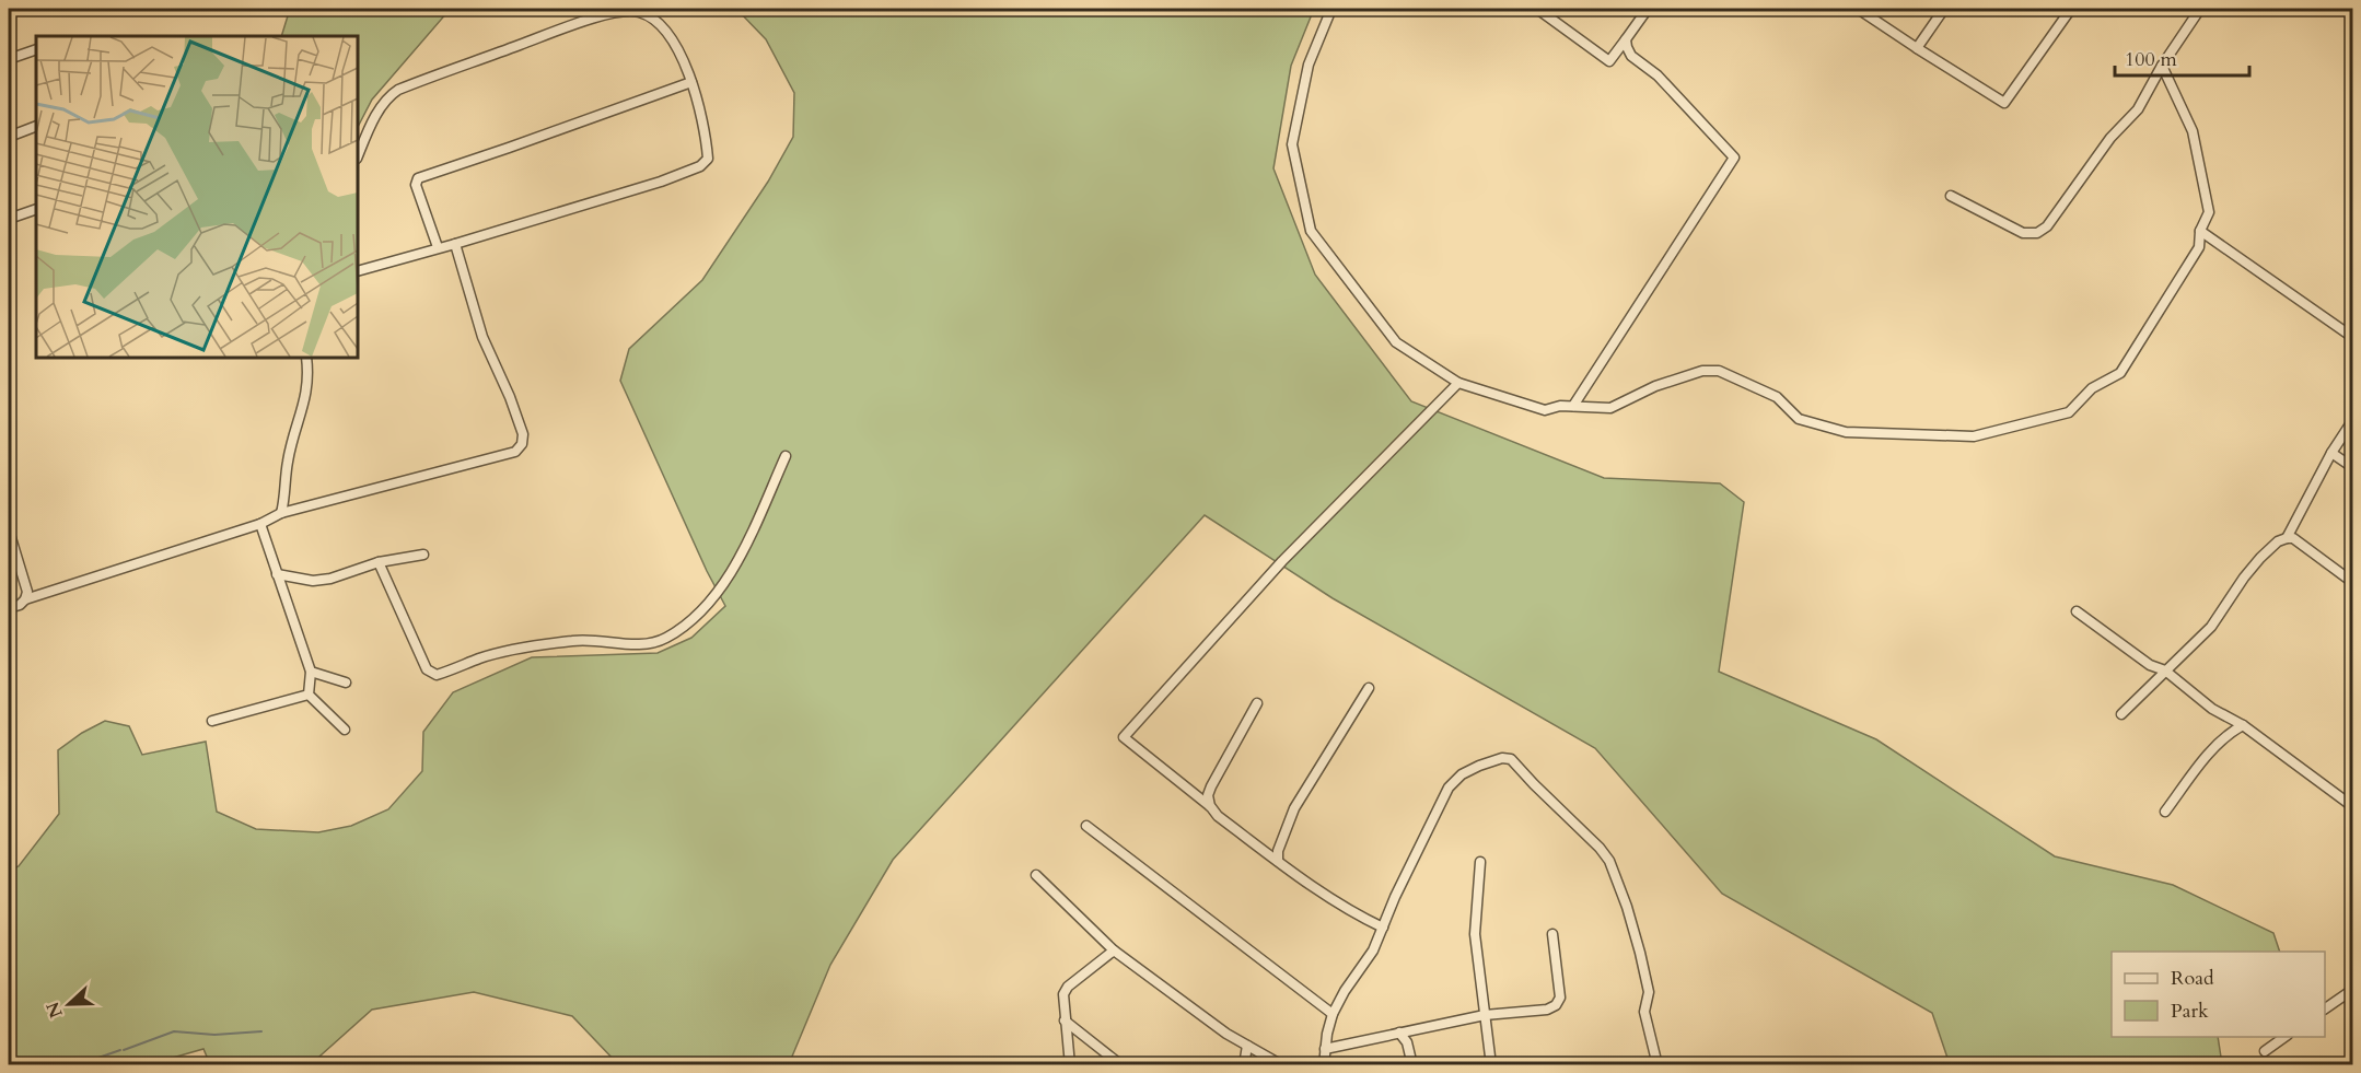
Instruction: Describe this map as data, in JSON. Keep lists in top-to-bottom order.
{
  "legend": ["Road", "Park"],
  "scale_bar": "100 m",
  "north": "left"
}
